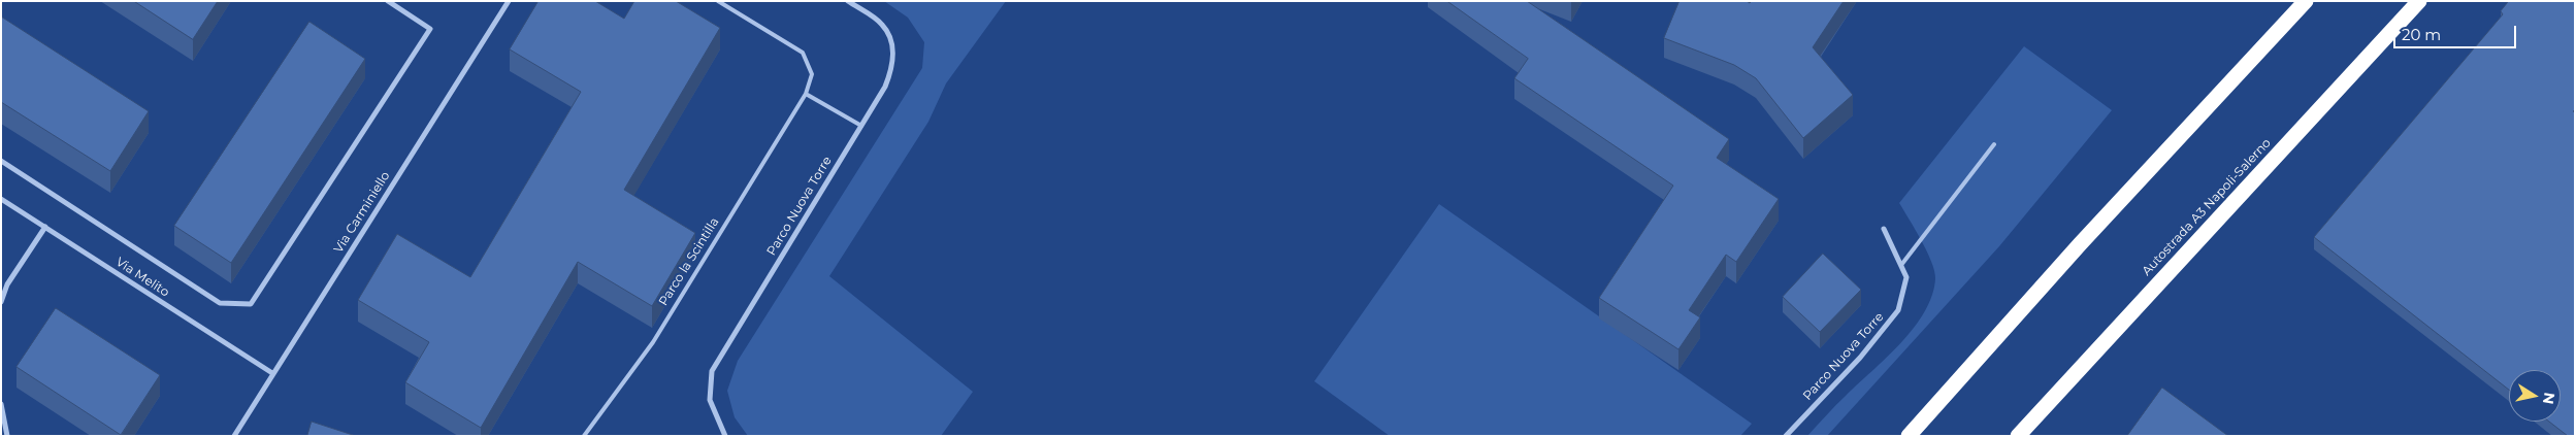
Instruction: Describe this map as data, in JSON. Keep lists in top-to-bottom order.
{
  "streets": {
    "highway": ["Autostrada A3 Napoli-Salerno"],
    "street": ["Parco Nuova Torre", "Via Carminiello", "Via Melito"],
    "lane": ["Parco la Scintilla"]
  },
  "crossings": [
    ["Via Carminiello", "Via Melito"]
  ],
  "scale_bar": "20 m",
  "north": "right"
}
